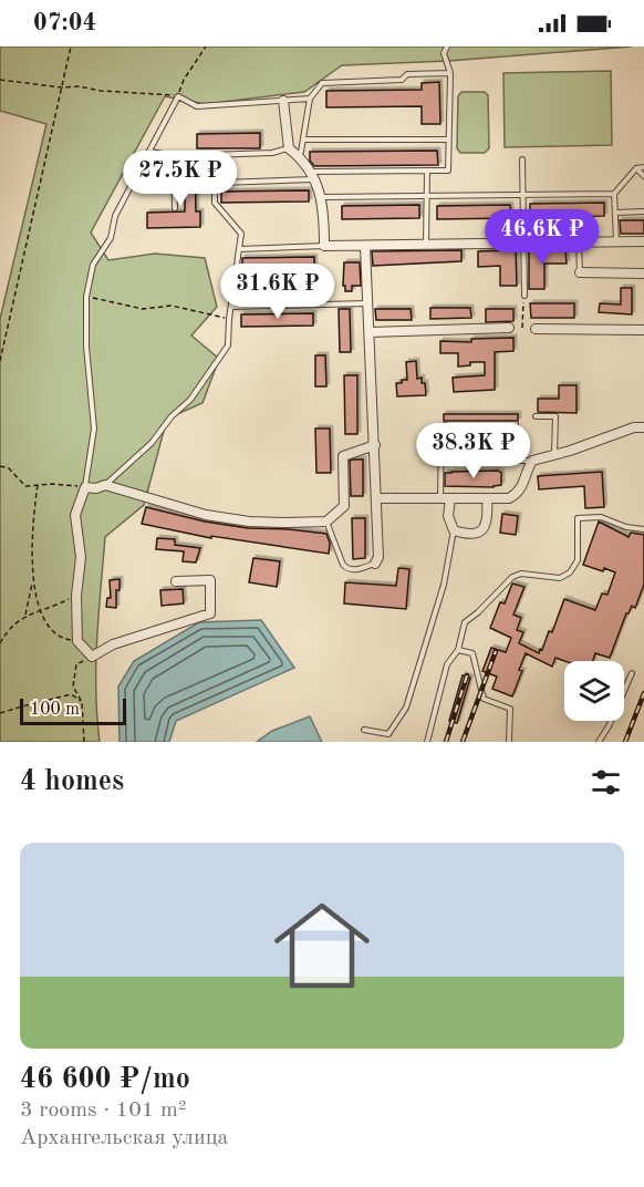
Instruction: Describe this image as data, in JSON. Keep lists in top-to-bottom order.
{
  "scale_bar": "100 m",
  "page": {
    "status": "07:04",
    "price": [
      "27.5K ₽",
      "46.6K ₽",
      "31.6K ₽",
      "38.3K ₽"
    ],
    "scale": "100 m",
    "heading": "4 homes",
    "list": [
      {
        "name": "46 600 ₽/mo",
        "note": "3 rooms · 101 m² · Архангельская улица"
      }
    ]
  }
}
